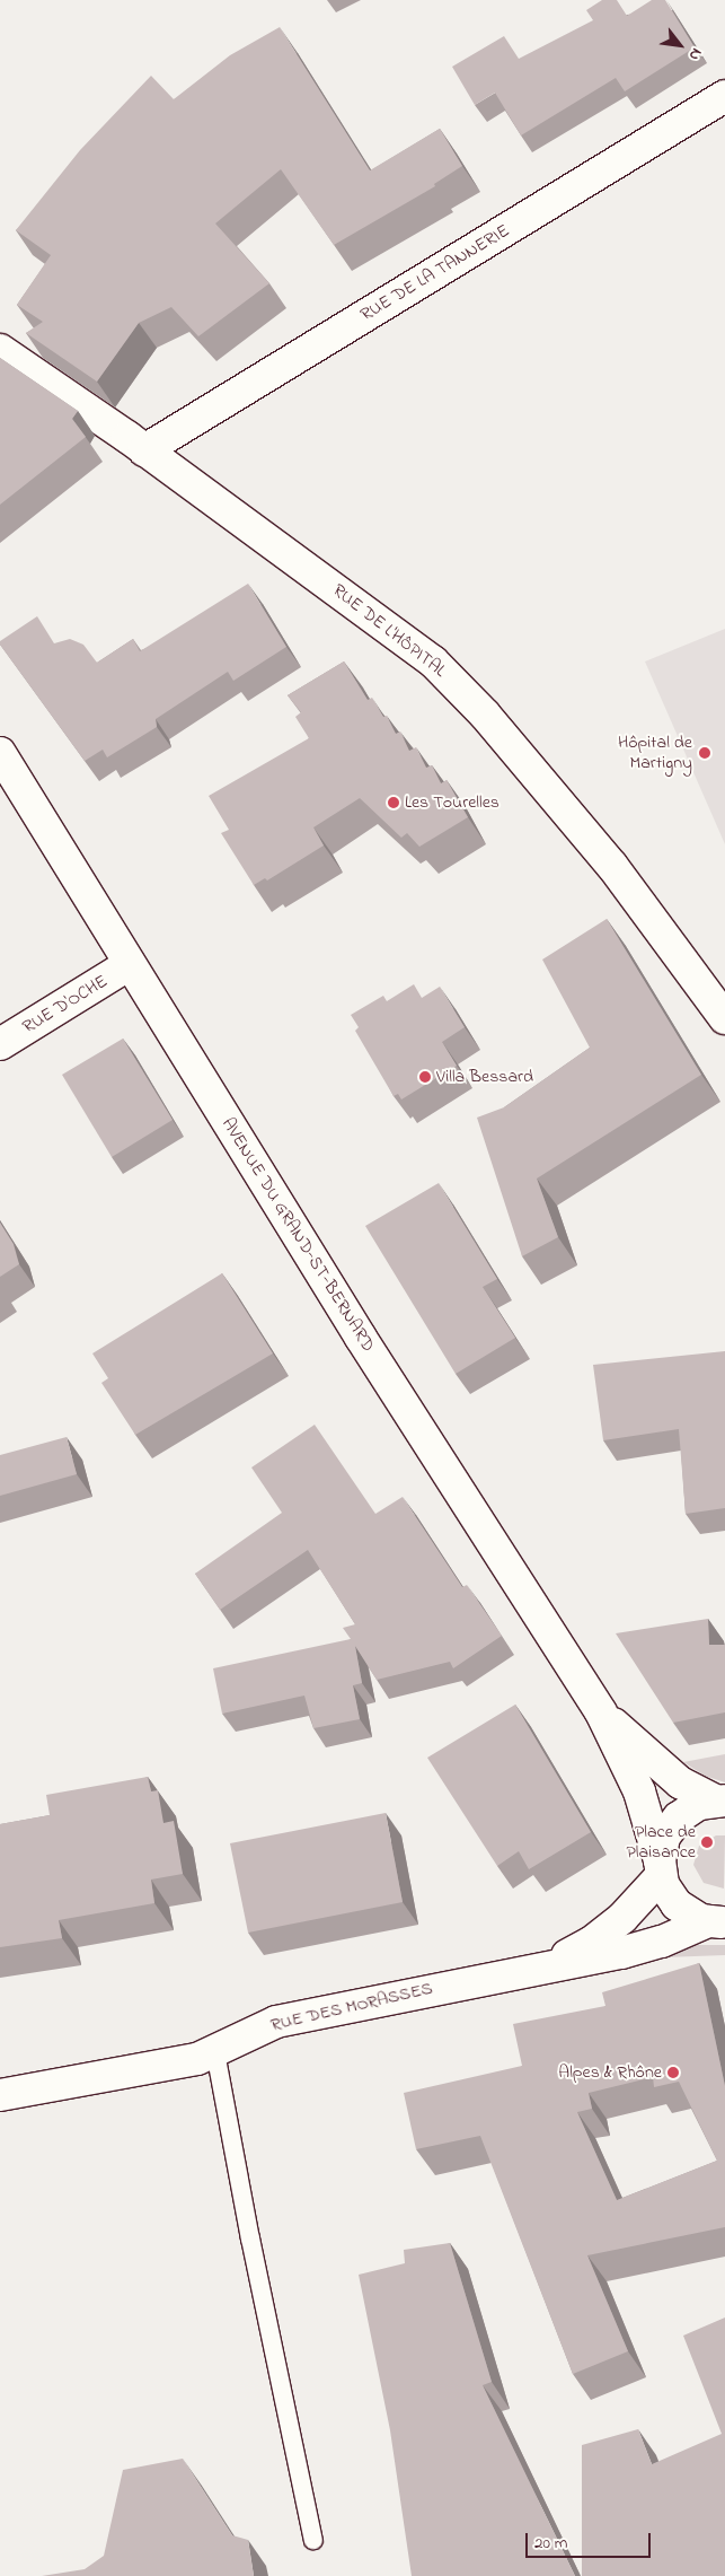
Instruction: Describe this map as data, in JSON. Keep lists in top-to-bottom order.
{
  "streets": {
    "street": [
      "RUE DE LA TANNERIE",
      "RUE DE L'HÔPITAL",
      "RUE D'OCHE",
      "AVENUE DU GRAND-ST-BERNARD",
      "RUE DES MORASSES"
    ]
  },
  "crossings": [
    ["RUE DE LA TANNERIE", "RUE DE L'HÔPITAL"],
    ["RUE D'OCHE", "AVENUE DU GRAND-ST-BERNARD"],
    ["AVENUE DU GRAND-ST-BERNARD", "RUE DES MORASSES"]
  ],
  "places": [
    "Hôpital de Martigny",
    "Les Tourelles",
    "Villa Bessard",
    "Place de Plaisance",
    "Alpes & Rhône"
  ],
  "scale_bar": "20 m",
  "north": "bottom right"
}
